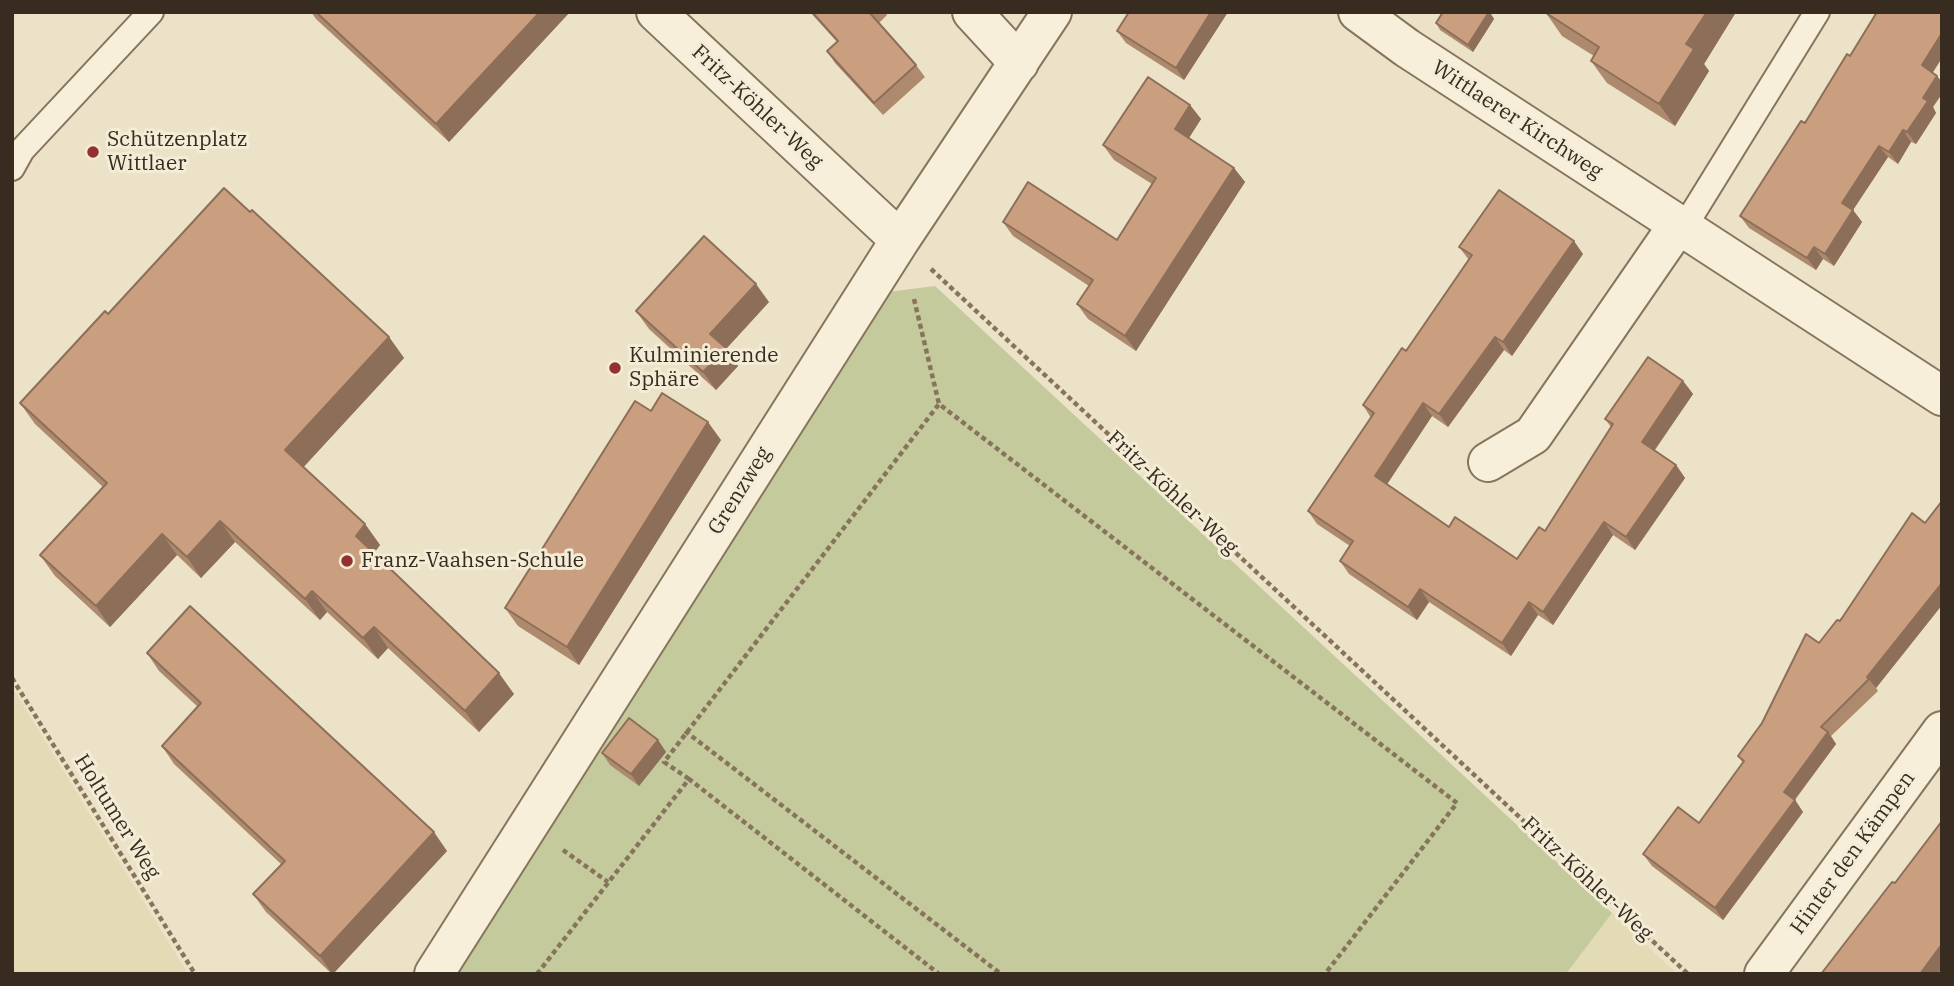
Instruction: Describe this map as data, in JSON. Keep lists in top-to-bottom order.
{
  "streets": {
    "street": [
      "Fritz-Köhler-Weg",
      "Wittlaerer Kirchweg",
      "Grenzweg",
      "Hinter den Kämpen"
    ],
    "path": ["Holtumer Weg"]
  },
  "crossings": [
    ["Fritz-Köhler-Weg", "Grenzweg"]
  ],
  "places": ["Schützenplatz Wittlaer", "Kulminierende Sphäre", "Franz-Vaahsen-Schule"]
}
